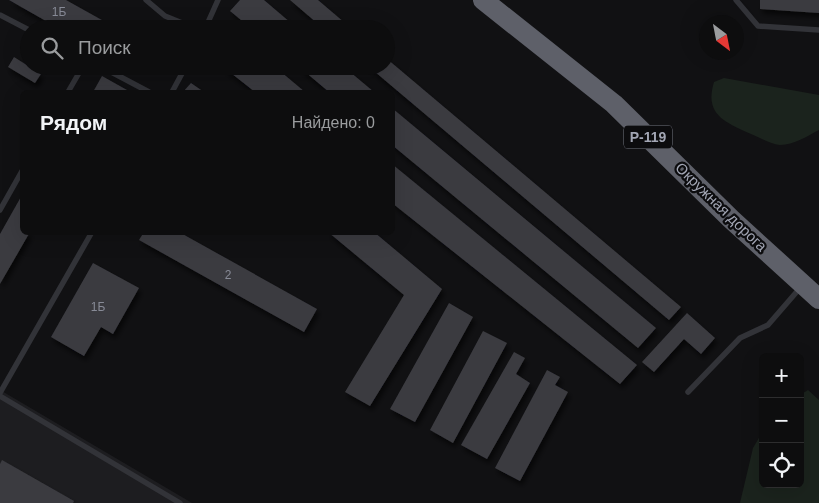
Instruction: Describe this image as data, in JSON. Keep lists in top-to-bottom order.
{
  "streets": {
    "highway": ["Р-119", "Окружная дорога"]
  },
  "house_numbers": ["1Б", "2", "1Б"],
  "north": "bottom right",
  "page": {
    "search": "Поиск",
    "heading": ["Рядом", "Найдено: 0"],
    "map_buttons": ["+", "−"]
  }
}
